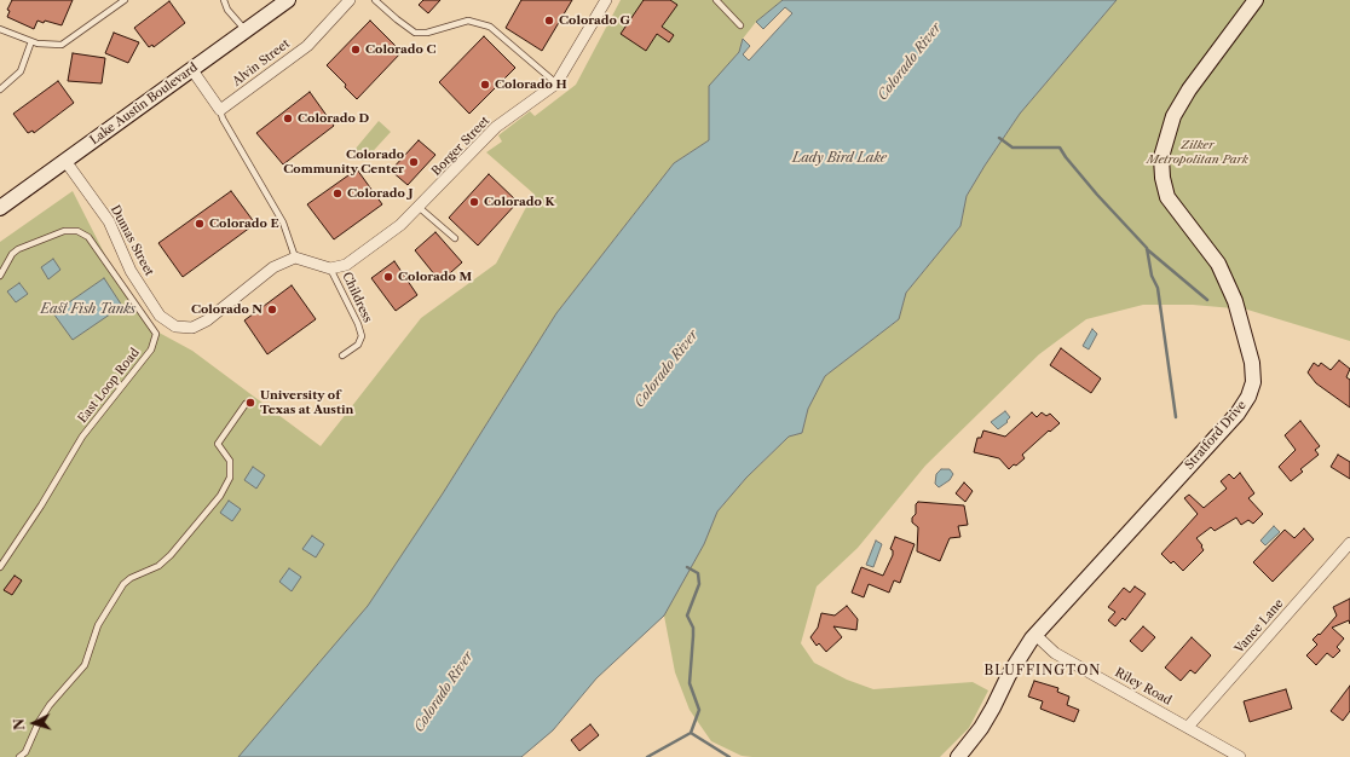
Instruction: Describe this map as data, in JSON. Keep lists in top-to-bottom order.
{
  "streets": {
    "street": [
      "Alvin Street",
      "Lake Austin Boulevard",
      "Borger Street",
      "Dumas Street",
      "Stratford Drive",
      "Vance Lane",
      "Riley Road"
    ],
    "lane": ["Childress", "East Loop Road"]
  },
  "crossings": [
    ["Lake Austin Boulevard", "Dumas Street"],
    ["Borger Street", "Childress"],
    ["Stratford Drive", "Riley Road"],
    ["Vance Lane", "Riley Road"]
  ],
  "districts": ["BLUFFINGTON"],
  "water": ["Colorado River", "Lady Bird Lake", "East Fish Tanks"],
  "parks": ["Zilker Metropolitan Park"],
  "places": [
    "Colorado G",
    "Colorado C",
    "Colorado H",
    "Colorado D",
    "Colorado Community Center",
    "Colorado J",
    "Colorado K",
    "Colorado E",
    "Colorado M",
    "Colorado N",
    "University of Texas at Austin"
  ],
  "north": "left"
}
